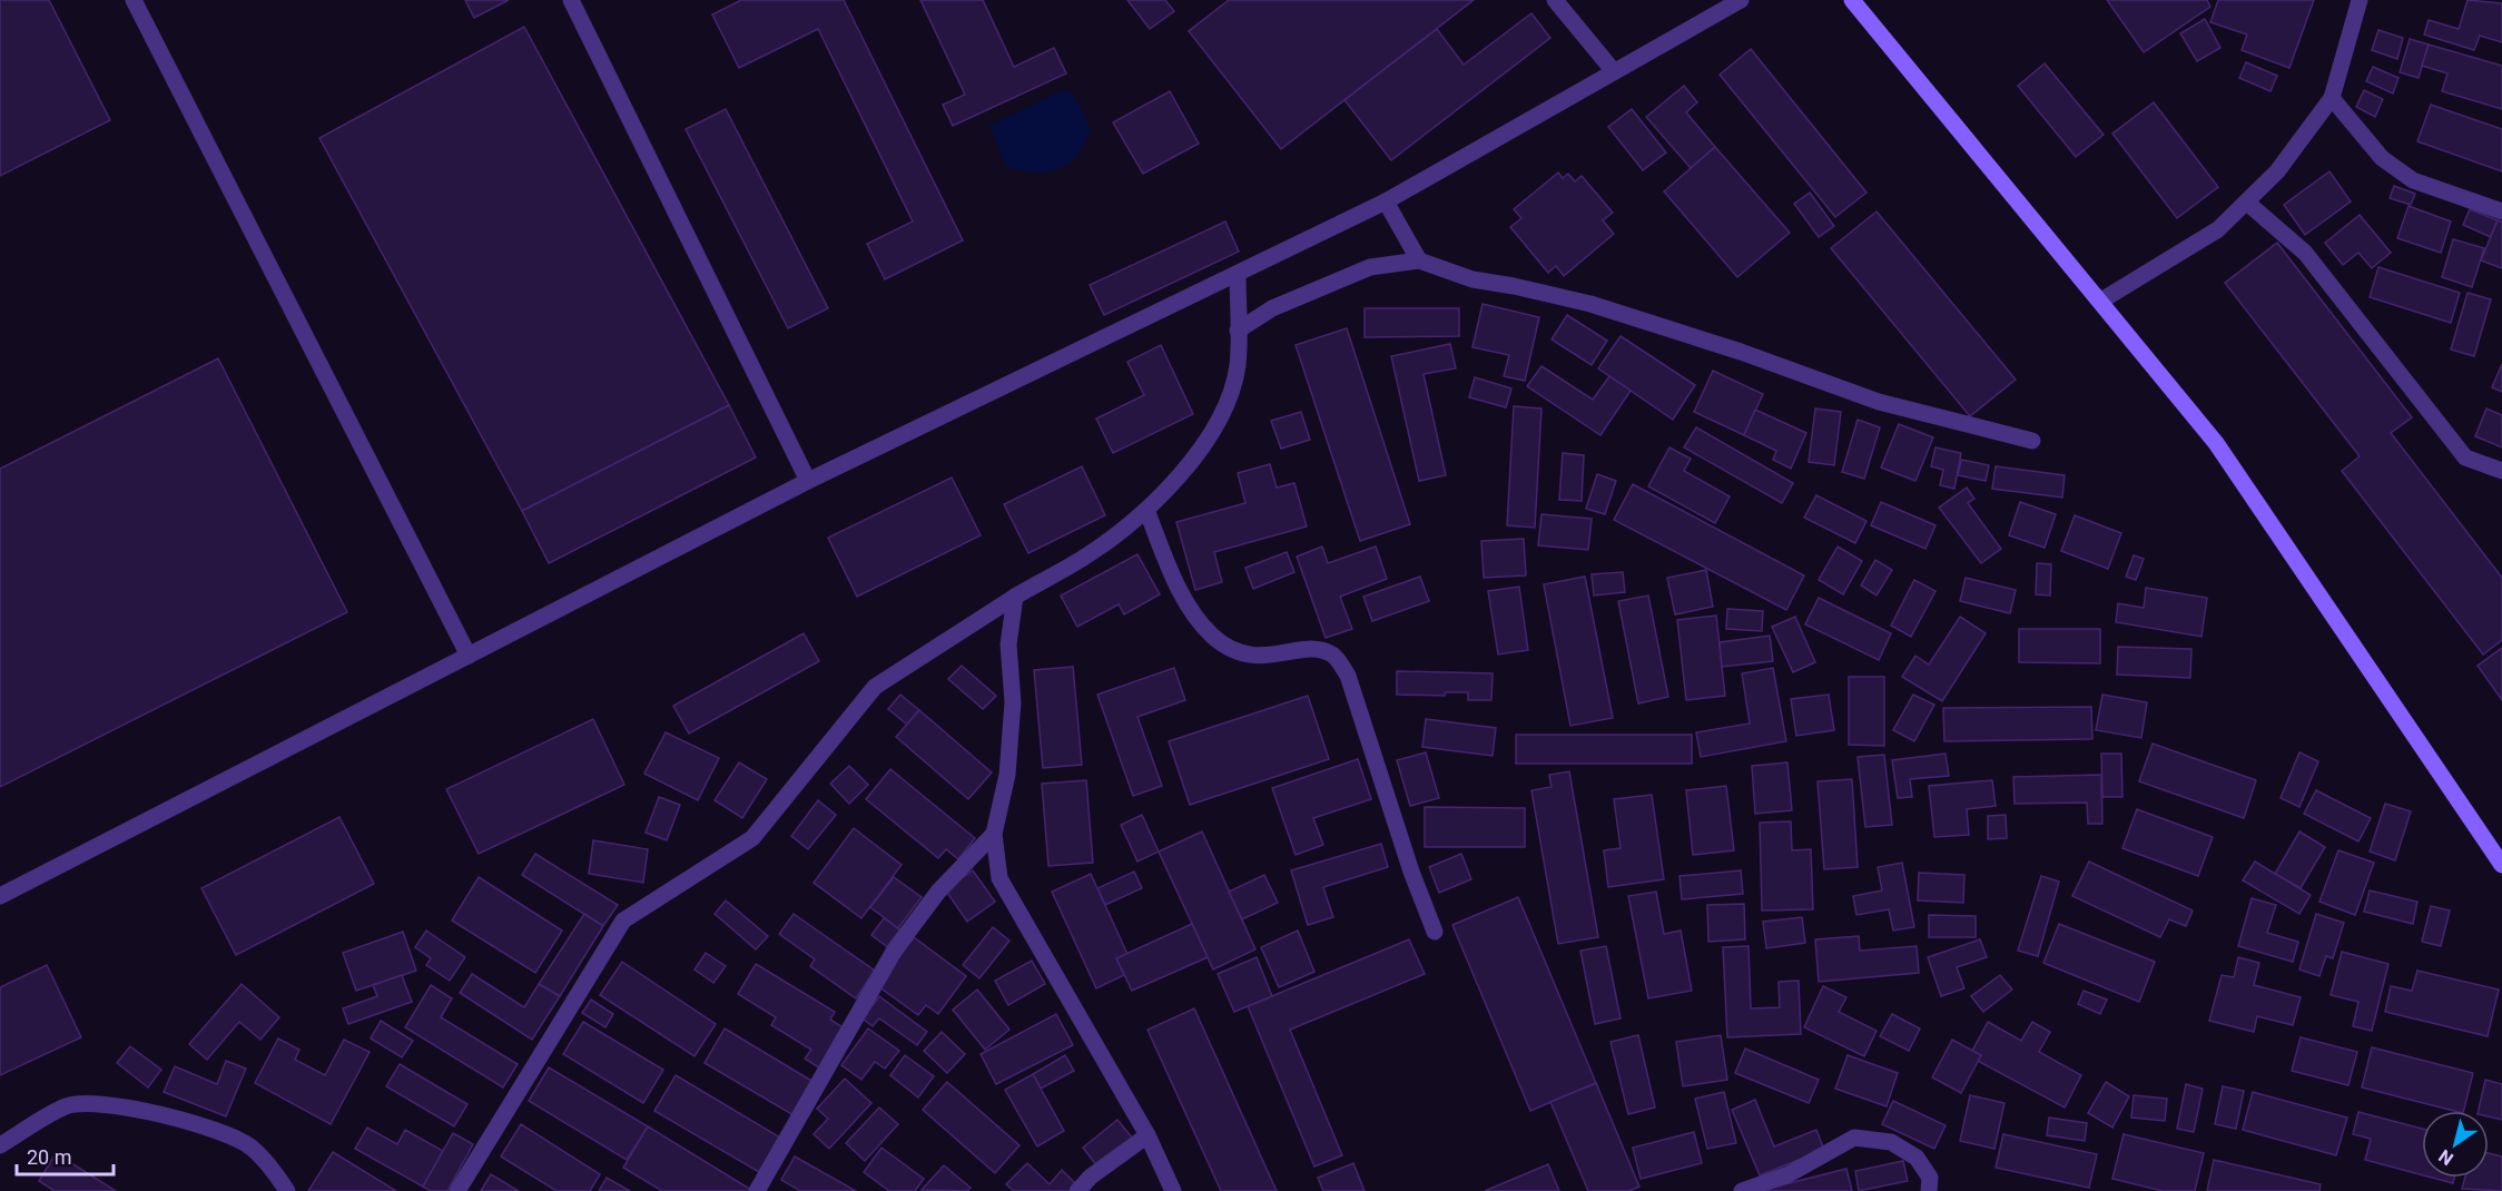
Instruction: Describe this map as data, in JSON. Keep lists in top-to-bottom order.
{
  "scale_bar": "20 m",
  "north": "bottom left"
}
